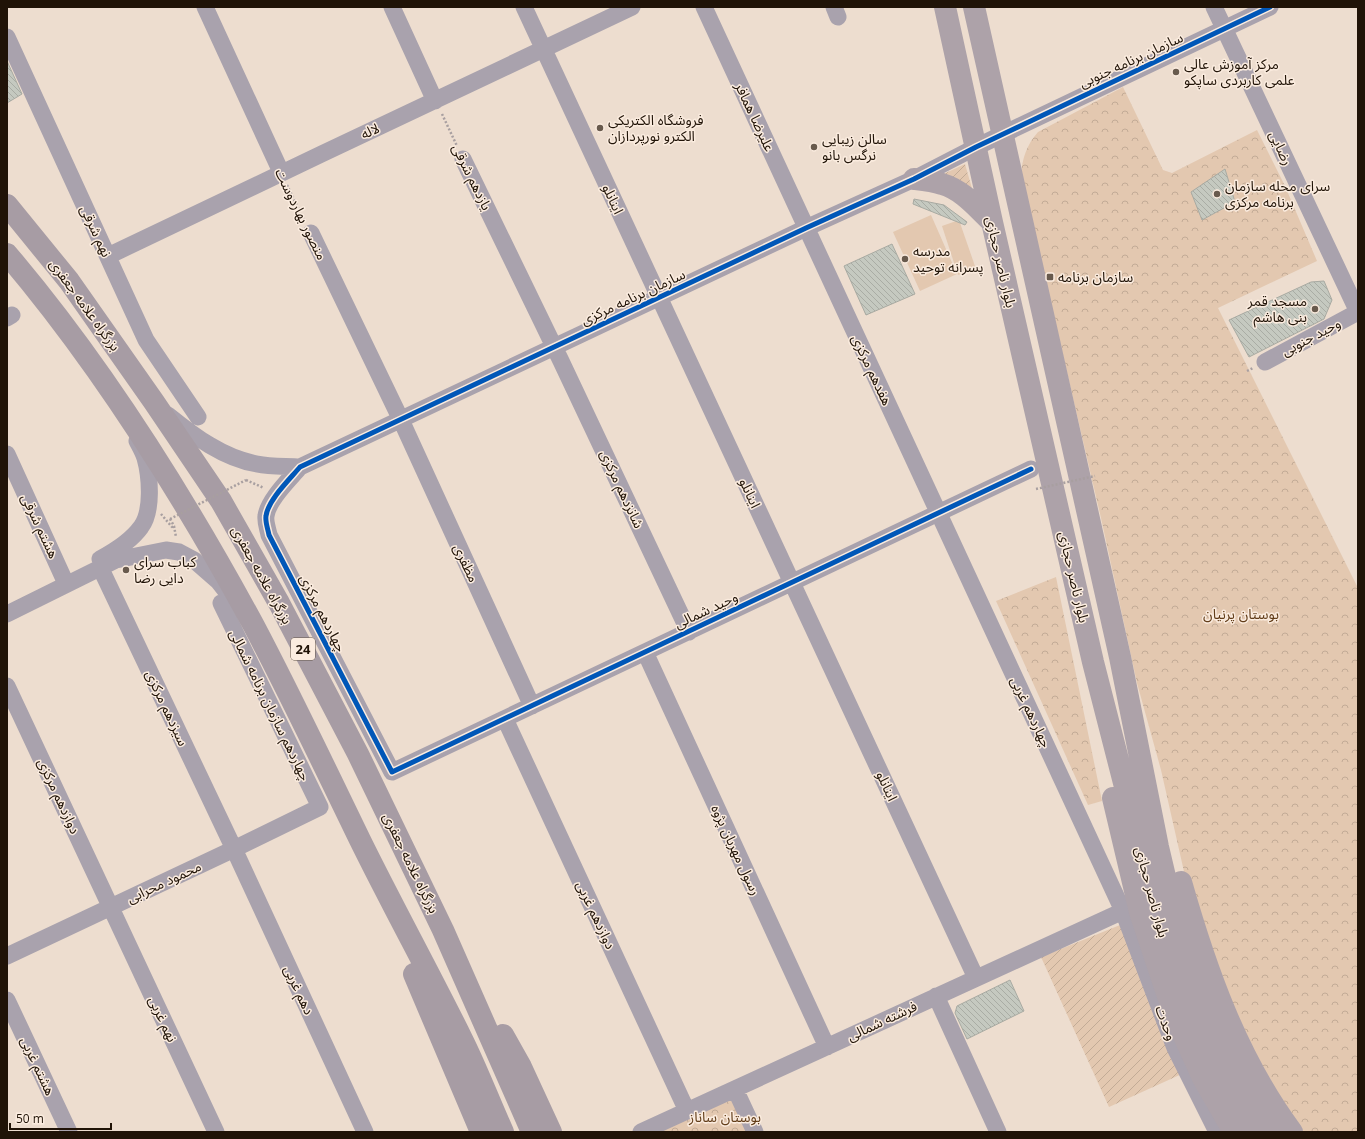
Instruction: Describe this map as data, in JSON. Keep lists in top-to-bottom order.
{
  "streets": {
    "highway": ["بزرگراه علامه جعفری", "24"],
    "main road": ["بلوار ناصر حجازی"],
    "street": [
      "سازمان برنامه جنوبی",
      "علیرضا همافر",
      "لاله",
      "رضایی",
      "یازدهم شرقی",
      "اینانلو",
      "منصور بهاردوست",
      "نهم شرقی",
      "سازمان برنامه مرکزی",
      "وحید جنوبی",
      "هفدهم مرکزی",
      "شانزدهم مرکزی",
      "هشتم شرقی",
      "مظفری",
      "وحید شمالی",
      "چهاردهم مرکزی",
      "چهاردهم سازمان برنامه شمالی",
      "سیزدهم مرکزی",
      "چهاردهم غربی",
      "دوازدهم مرکزی",
      "رسول مهربان پژوه",
      "محمود محرابی",
      "دوازدهم غربی",
      "دهم غربی",
      "نهم غربی",
      "فرشته شمالی",
      "وحدت",
      "هشتم غربی"
    ]
  },
  "crossings": [
    ["سازمان برنامه جنوبی", "رضایی"],
    ["سازمان برنامه جنوبی", "بلوار ناصر حجازی"],
    ["سازمان برنامه جنوبی", "سازمان برنامه مرکزی"],
    ["علیرضا همافر", "سازمان برنامه مرکزی"],
    ["علیرضا همافر", "هفدهم مرکزی"],
    ["لاله", "یازدهم شرقی"],
    ["لاله", "اینانلو"],
    ["لاله", "منصور بهاردوست"],
    ["لاله", "نهم شرقی"],
    ["رضایی", "وحید جنوبی"],
    ["یازدهم شرقی", "سازمان برنامه مرکزی"],
    ["یازدهم شرقی", "شانزدهم مرکزی"],
    ["اینانلو", "سازمان برنامه مرکزی"],
    ["اینانلو", "وحید شمالی"],
    ["اینانلو", "فرشته شمالی"],
    ["منصور بهاردوست", "سازمان برنامه مرکزی"],
    ["منصور بهاردوست", "مظفری"],
    ["بلوار ناصر حجازی", "سازمان برنامه مرکزی"],
    ["سازمان برنامه مرکزی", "هفدهم مرکزی"],
    ["سازمان برنامه مرکزی", "شانزدهم مرکزی"],
    ["سازمان برنامه مرکزی", "مظفری"],
    ["سازمان برنامه مرکزی", "چهاردهم مرکزی"],
    ["هفدهم مرکزی", "وحید شمالی"],
    ["هفدهم مرکزی", "چهاردهم غربی"],
    ["شانزدهم مرکزی", "وحید شمالی"],
    ["مظفری", "وحید شمالی"],
    ["وحید شمالی", "چهاردهم مرکزی"],
    ["وحید شمالی", "چهاردهم غربی"],
    ["وحید شمالی", "رسول مهربان پژوه"],
    ["وحید شمالی", "دوازدهم غربی"],
    ["چهاردهم سازمان برنامه شمالی", "محمود محرابی"],
    ["سیزدهم مرکزی", "محمود محرابی"],
    ["سیزدهم مرکزی", "دهم غربی"],
    ["چهاردهم غربی", "فرشته شمالی"],
    ["چهاردهم غربی", "وحدت"],
    ["دوازدهم مرکزی", "محمود محرابی"],
    ["دوازدهم مرکزی", "نهم غربی"],
    ["رسول مهربان پژوه", "فرشته شمالی"],
    ["محمود محرابی", "دهم غربی"],
    ["محمود محرابی", "نهم غربی"],
    ["دوازدهم غربی", "فرشته شمالی"],
    ["فرشته شمالی", "وحدت"]
  ],
  "parks": ["بوستان پرنیان", "بوستان ساناز"],
  "places": {
    "other": [
      "مرکز آموزش عالی علمی کاربردی ساپکو",
      "فروشگاه الکتریکی الکترو نورپردازان",
      "سالن زیبایی نرگس بانو",
      "سرای محله سازمان برنامه مرکزی",
      "مدرسه پسرانه توحید",
      "مسجد قمر بنی هاشم",
      "کباب سرای دایی رضا"
    ],
    "transit": ["سازمان برنامه"]
  },
  "scale_bar": "50 m"
}
